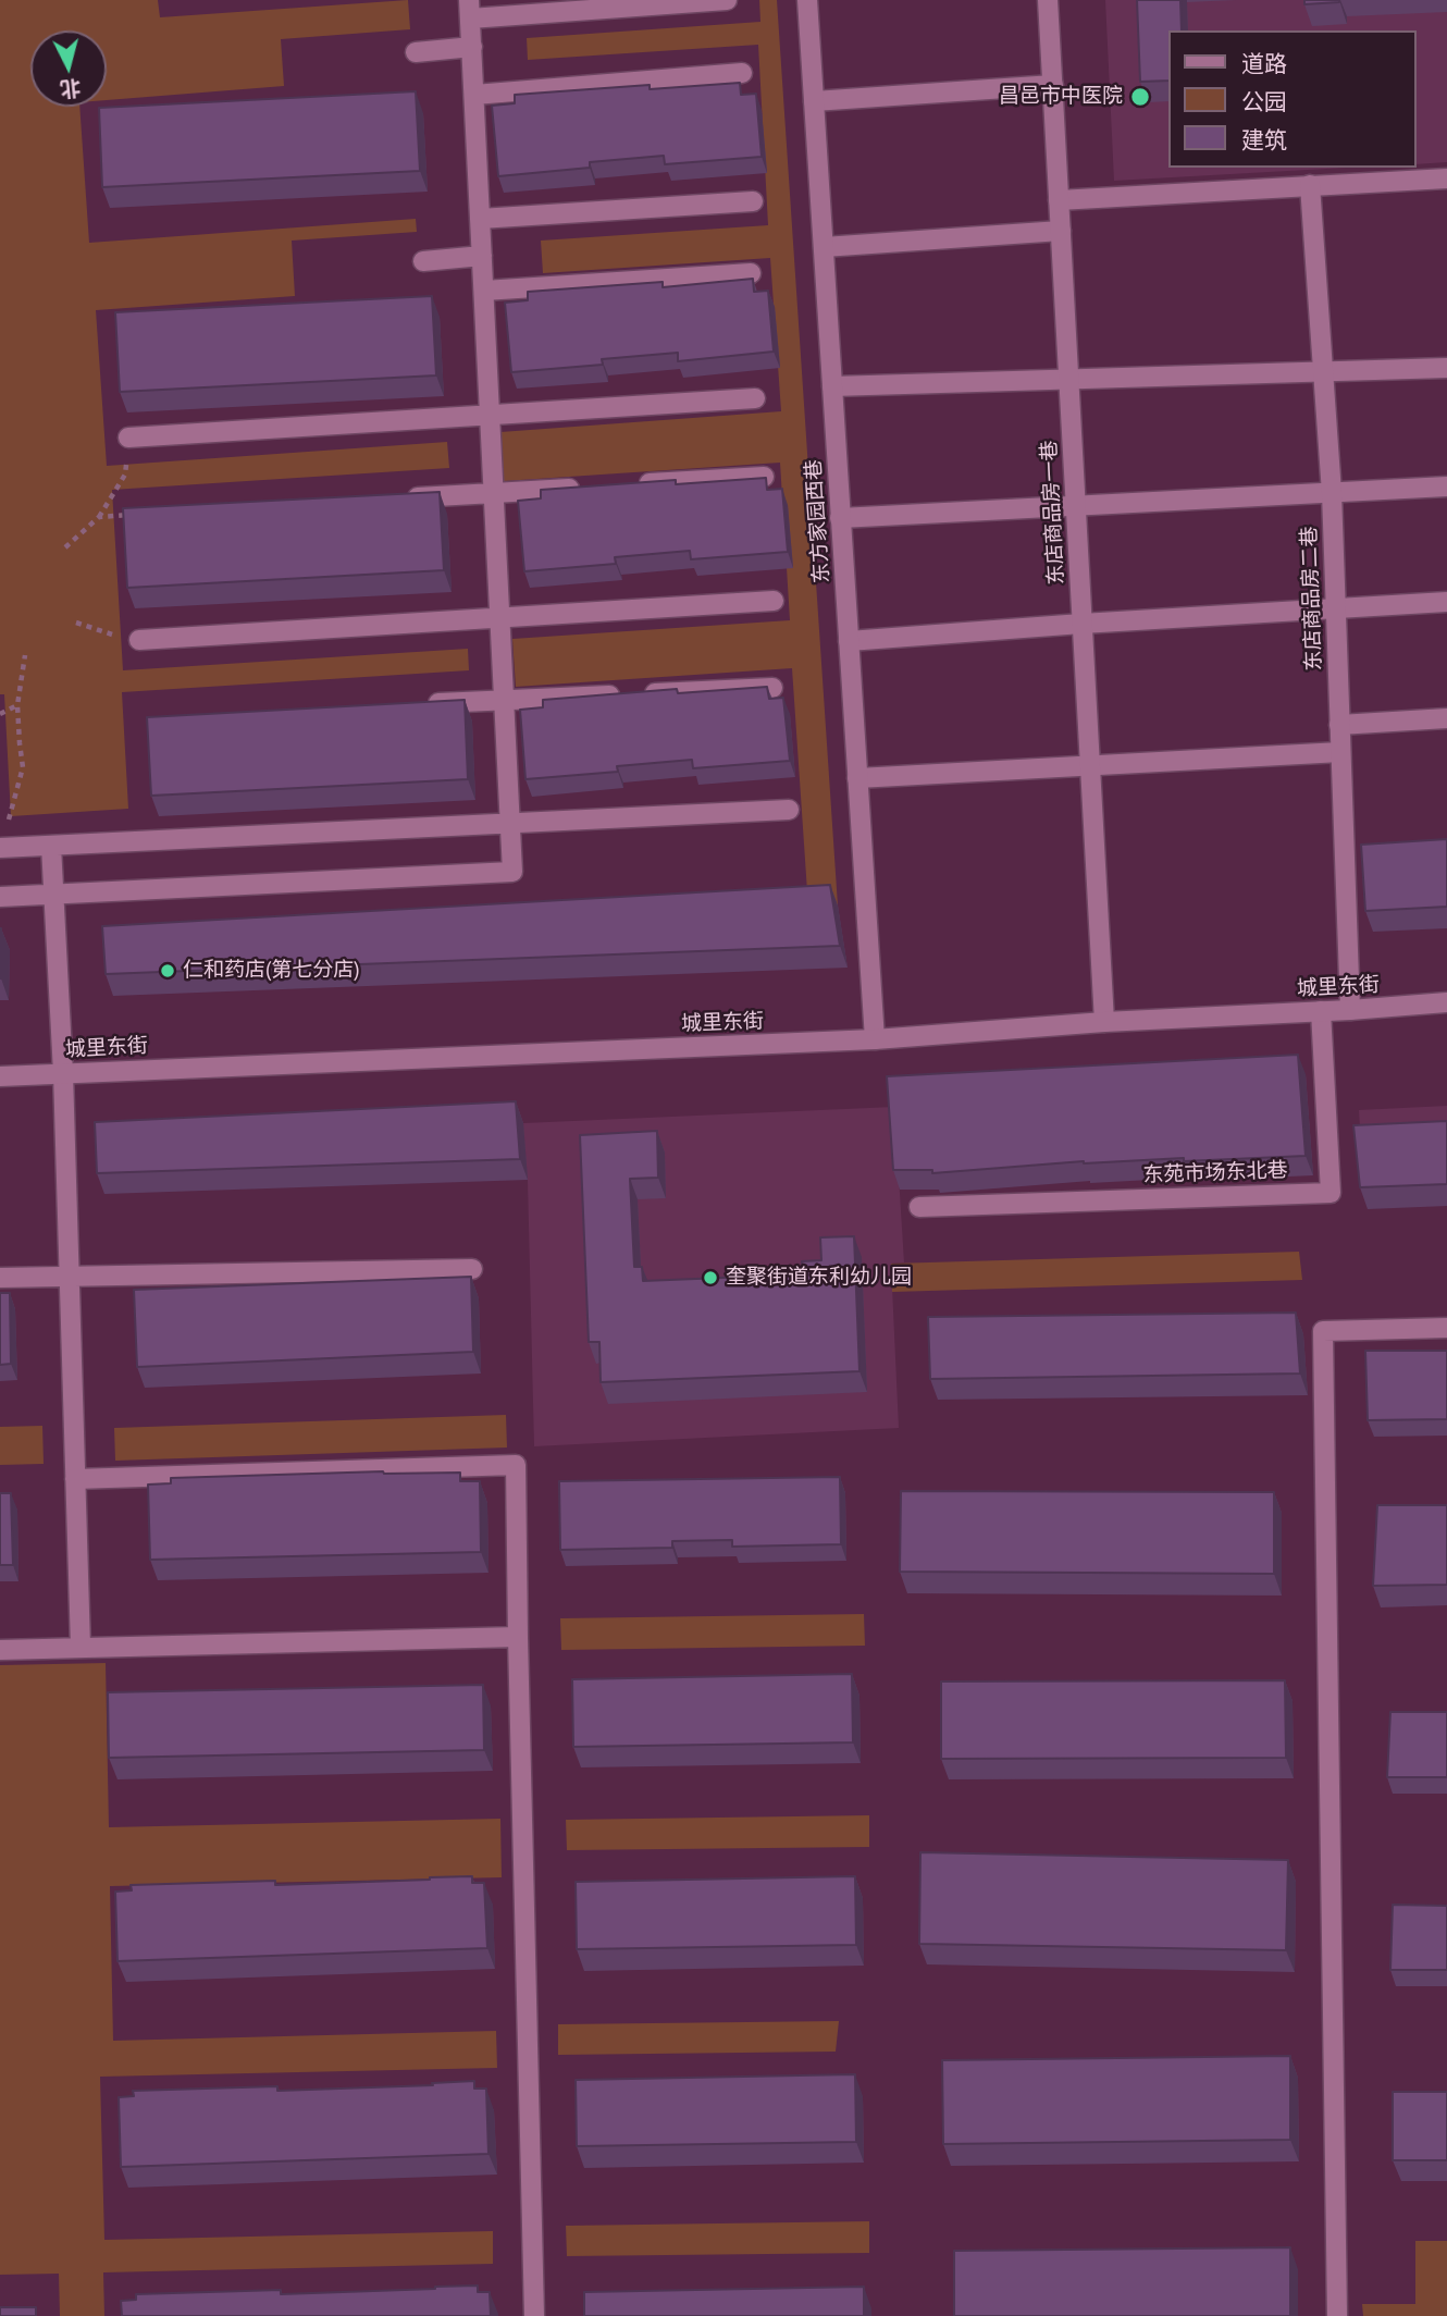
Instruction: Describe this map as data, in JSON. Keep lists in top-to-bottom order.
{
  "streets": {
    "street": [
      "东店商品房一巷",
      "东方家园西巷",
      "东店商品房二巷",
      "城里东街",
      "东苑市场东北巷"
    ]
  },
  "crossings": [
    ["东店商品房一巷", "城里东街"],
    ["东方家园西巷", "城里东街"],
    ["东店商品房二巷", "城里东街"],
    ["城里东街", "东苑市场东北巷"]
  ],
  "places": ["昌邑市中医院", "仁和药店(第七分店)", "奎聚街道东利幼儿园"],
  "legend": ["道路", "公园", "建筑"],
  "north": "bottom"
}
